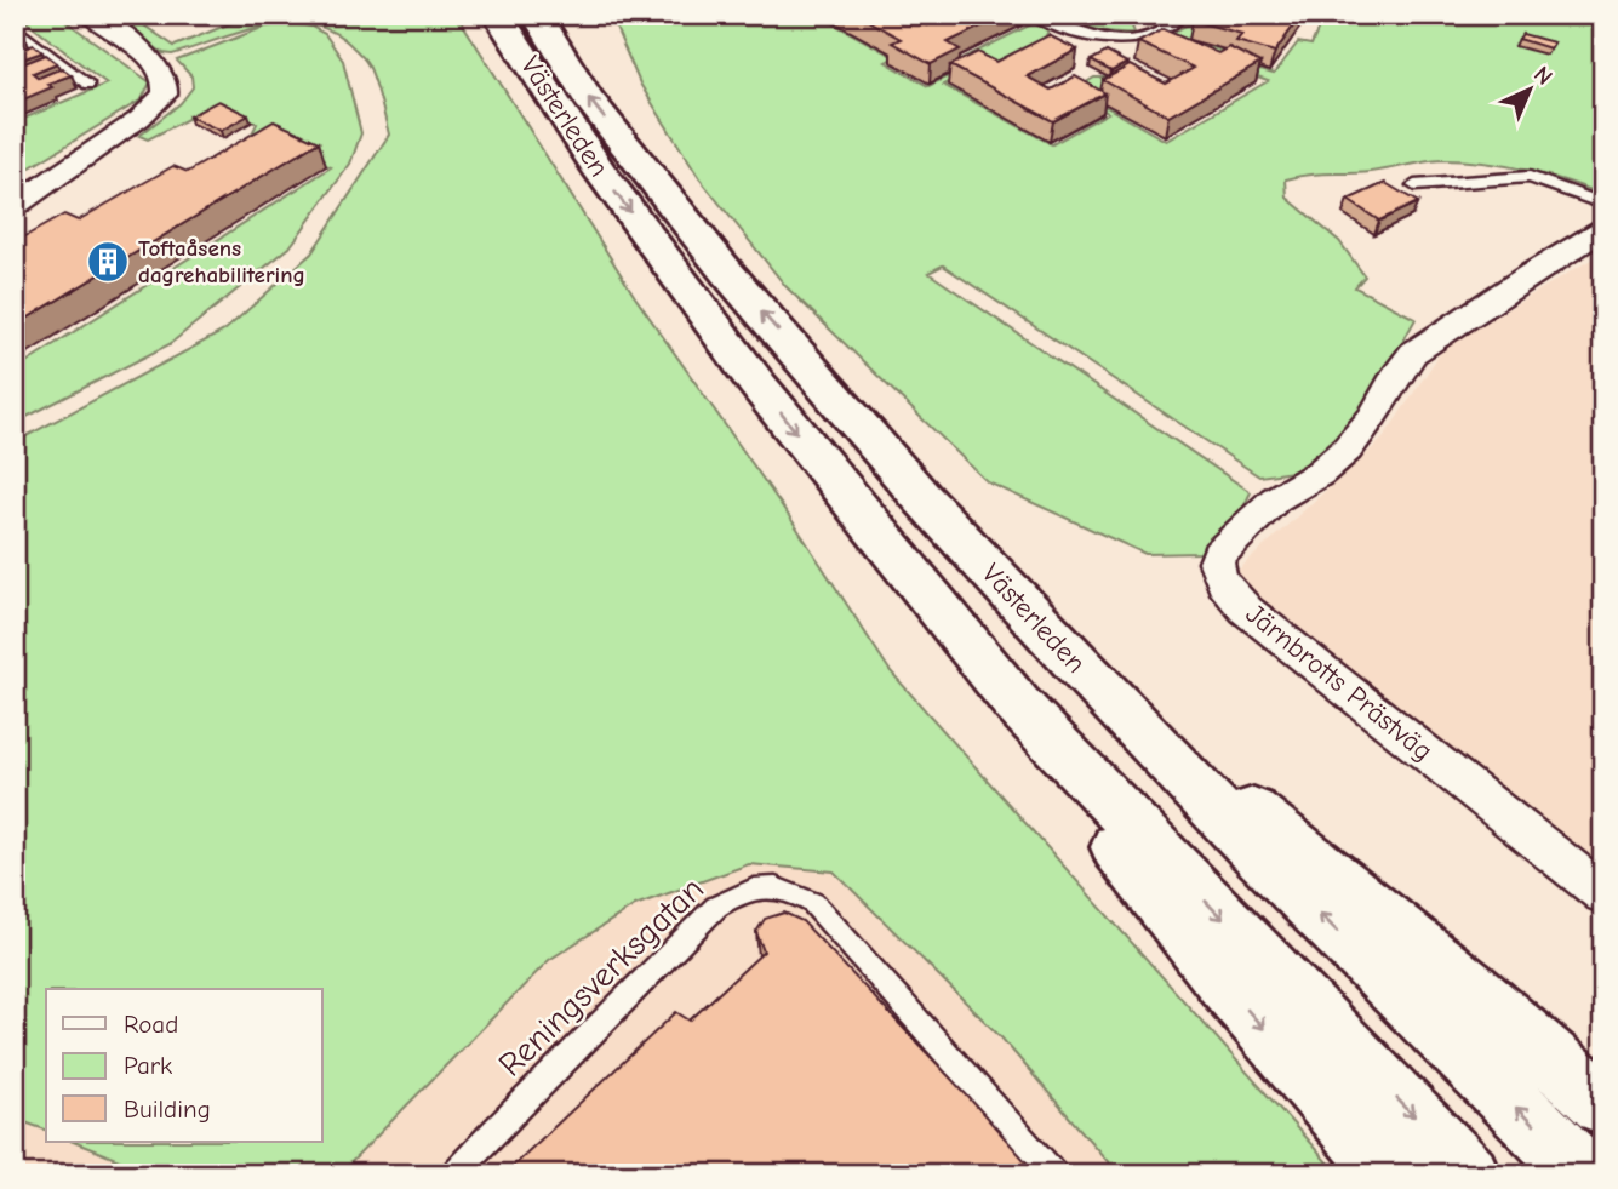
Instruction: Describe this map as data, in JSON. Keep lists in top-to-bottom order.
{
  "streets": {
    "highway": ["Västerleden"],
    "street": ["Järnbrotts Prästväg"],
    "lane": ["Reningsverksgatan"]
  },
  "places": {
    "building": ["Toftaåsens dagrehabilitering"]
  },
  "legend": ["Road", "Park", "Building"],
  "north": "top right"
}
